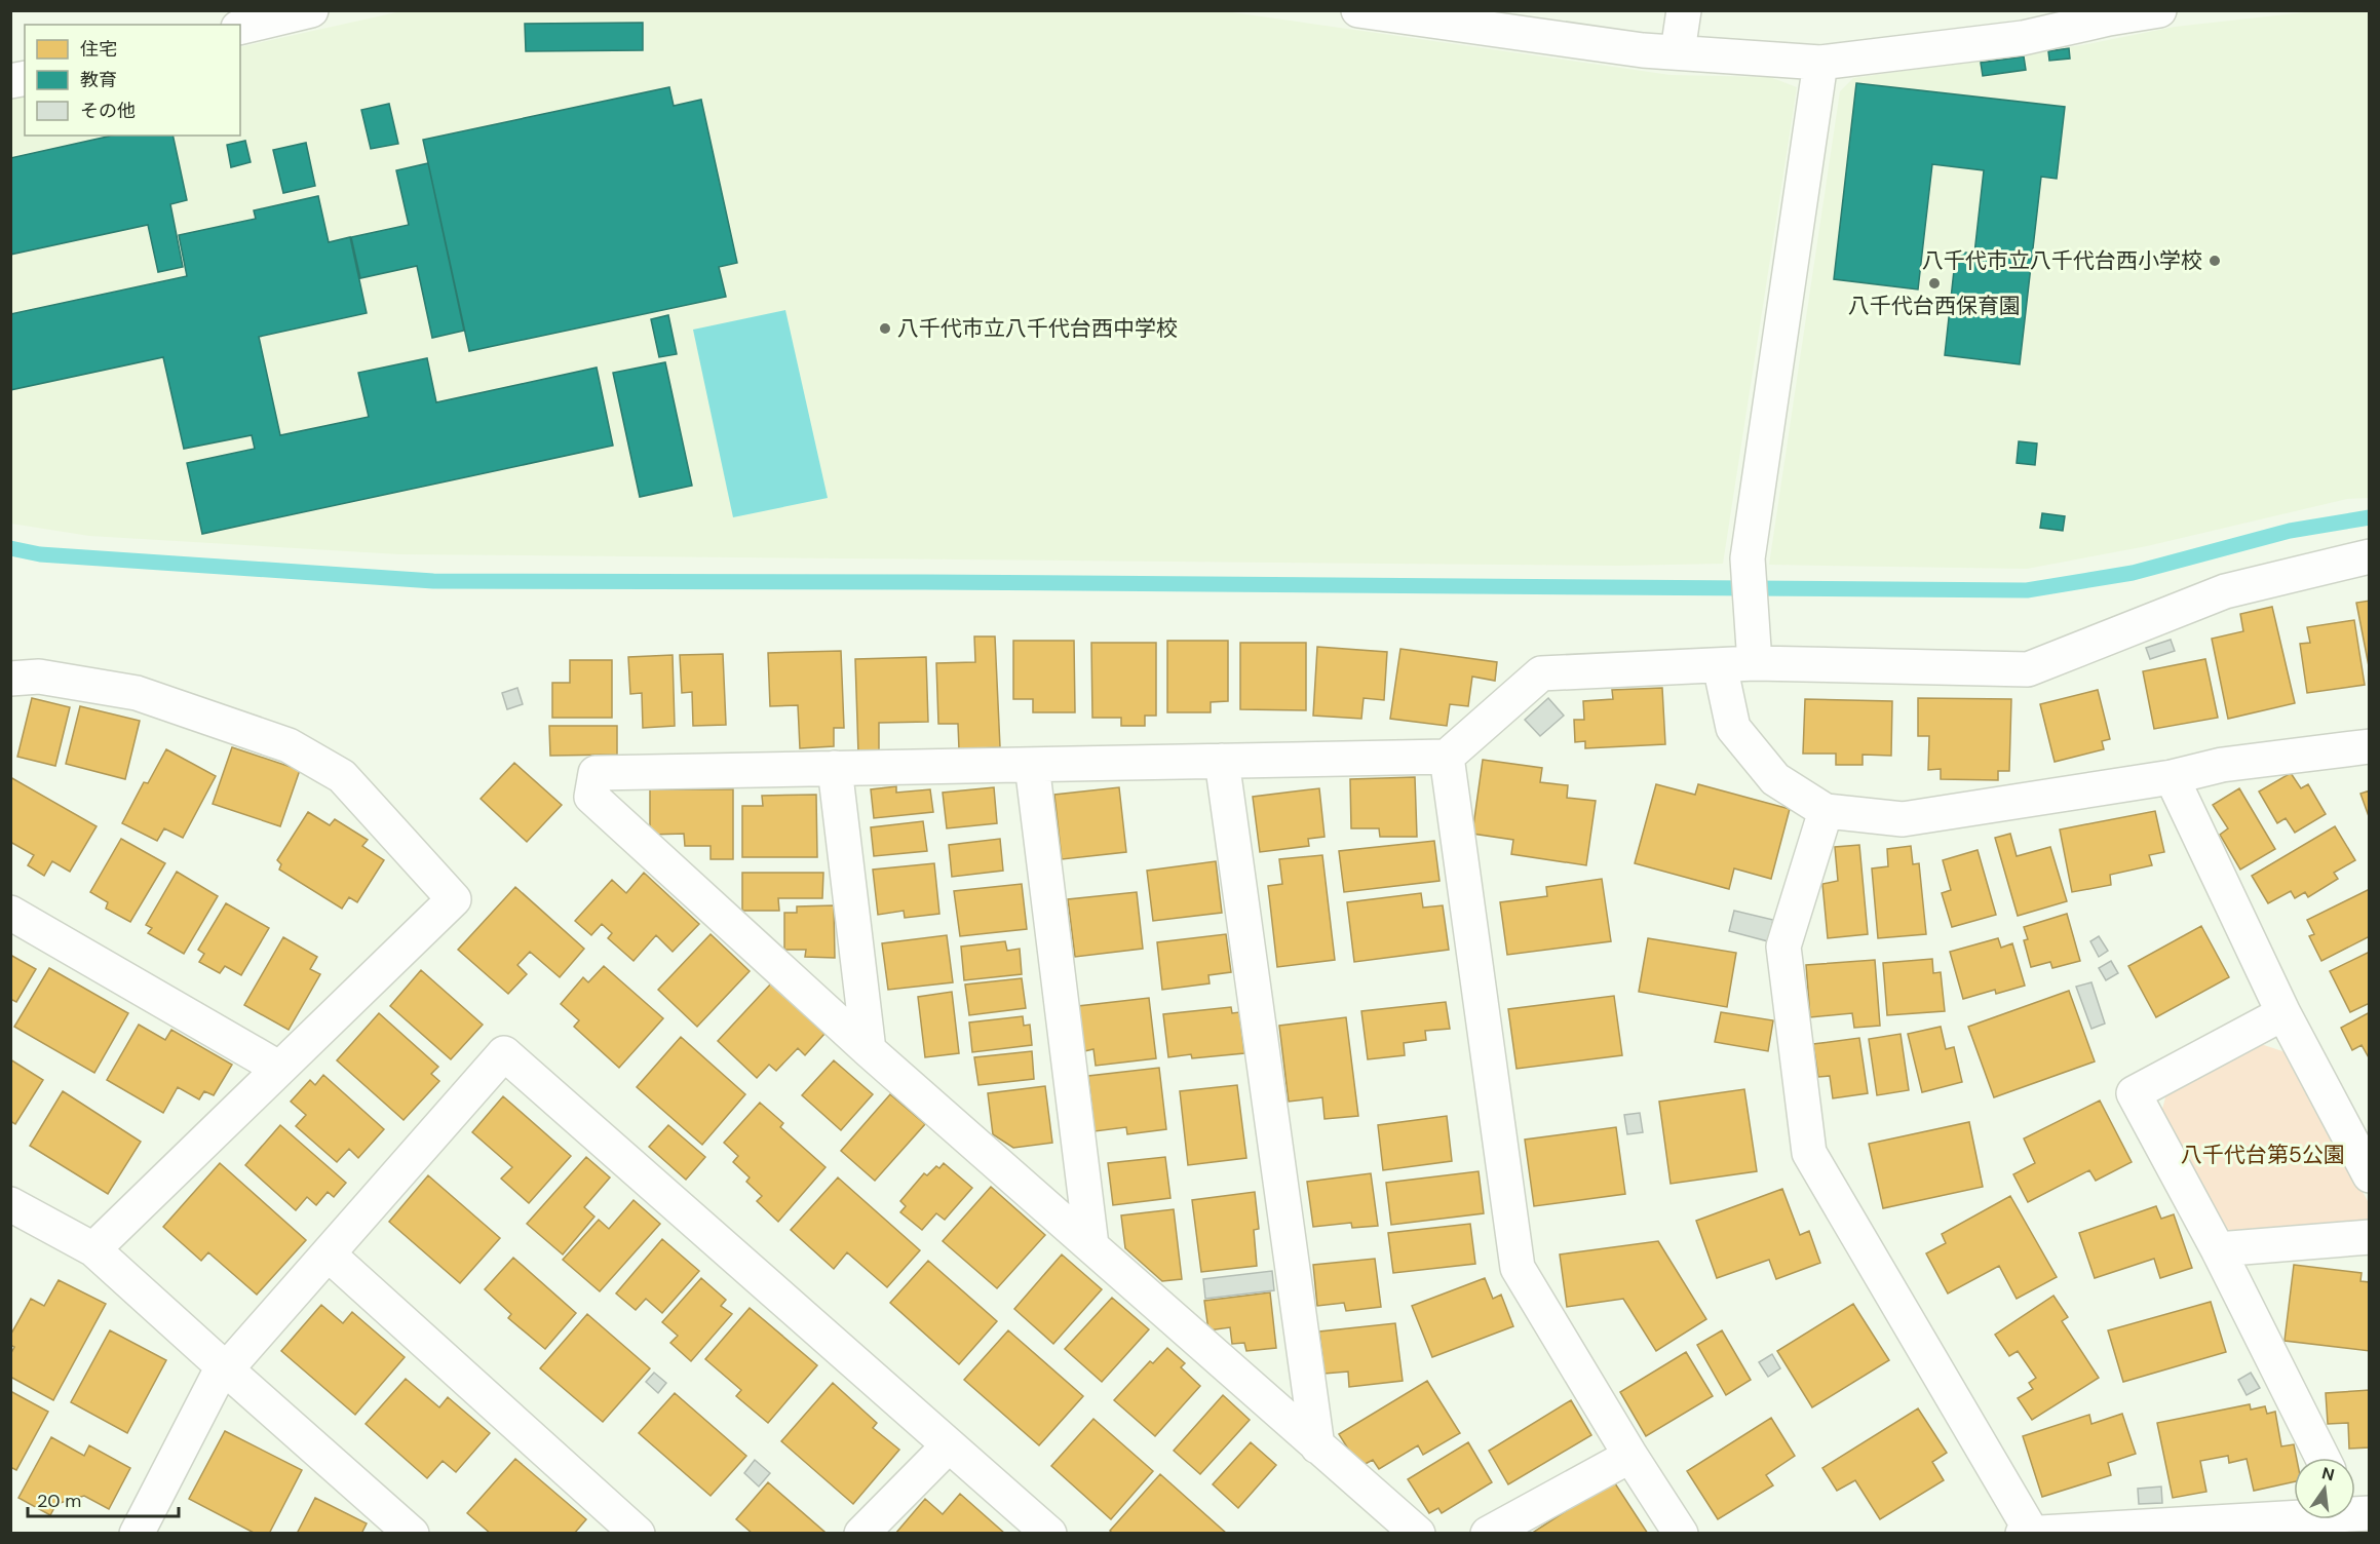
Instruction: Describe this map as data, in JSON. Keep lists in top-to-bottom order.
{
  "parks": ["八千代台第5公園"],
  "places": ["八千代市立八千代台西小学校", "八千代台西保育園", "八千代市立八千代台西中学校"],
  "legend": ["住宅", "教育", "その他"],
  "scale_bar": "20 m",
  "north": "top"
}
